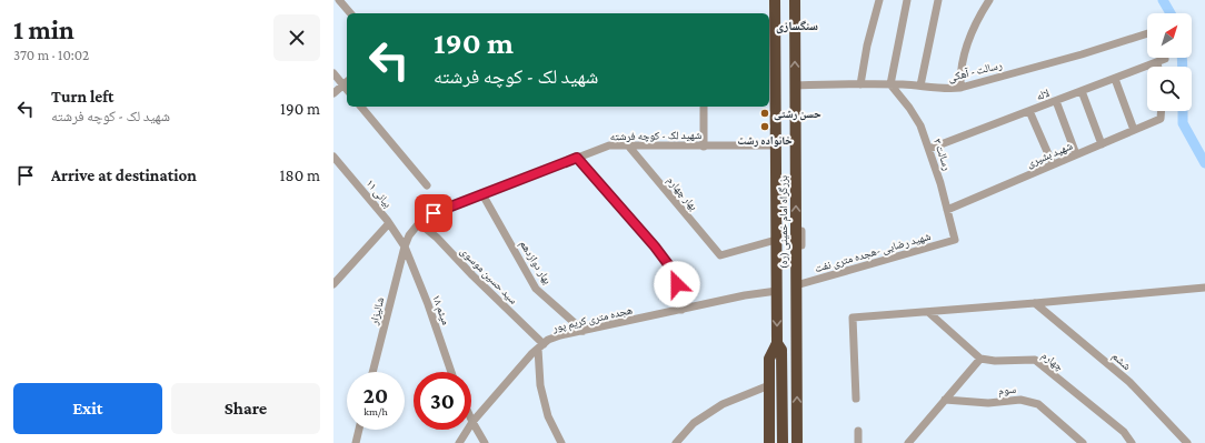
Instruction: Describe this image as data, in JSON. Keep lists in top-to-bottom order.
{
  "streets": {
    "highway": ["بزرگراه امام خمینی (ره)"],
    "street": [
      "رسالت - آهکی",
      "لاله",
      "شهید لک - کوچه فرشته",
      "رسالت ۳",
      "شهید بشیری",
      "بیانی ۱۱",
      "بهار چهارم",
      "شهید رضایی -هجده متری نفت",
      "بهار دوازدهم",
      "سید حسین موسوی",
      "میثم ۱۸",
      "شالیزار",
      "هجده متری کریم پور",
      "چهارم",
      "ششم",
      "سوم"
    ]
  },
  "crossings": [
    ["رسالت - آهکی", "رسالت ۳"],
    ["رسالت - آهکی", "بزرگراه امام خمینی (ره)"],
    ["لاله", "رسالت ۳"],
    ["شهید لک - کوچه فرشته", "بیانی ۱۱"],
    ["شهید لک - کوچه فرشته", "بهار چهارم"],
    ["شهید لک - کوچه فرشته", "بزرگراه امام خمینی (ره)"],
    ["شهید لک - کوچه فرشته", "بهار دوازدهم"],
    ["شهید لک - کوچه فرشته", "سید حسین موسوی"],
    ["شهید لک - کوچه فرشته", "میثم ۱۸"],
    ["شهید لک - کوچه فرشته", "شالیزار"],
    ["رسالت ۳", "شهید بشیری"],
    ["رسالت ۳", "شهید رضایی -هجده متری نفت"],
    ["بیانی ۱۱", "میثم ۱۸"],
    ["بیانی ۱۱", "شالیزار"],
    ["بهار چهارم", "بزرگراه امام خمینی (ره)"],
    ["بزرگراه امام خمینی (ره)", "شهید رضایی -هجده متری نفت"],
    ["بزرگراه امام خمینی (ره)", "هجده متری کریم پور"],
    ["بهار دوازدهم", "هجده متری کریم پور"],
    ["سید حسین موسوی", "هجده متری کریم پور"],
    ["میثم ۱۸", "شالیزار"]
  ],
  "districts": ["سنگسازی"],
  "places": ["حسن رشتی", "خانواده رشت"],
  "north": "top right",
  "page": {
    "heading": ["1 min", "370 m · 10:02"],
    "turn": ["190 m", "شهید لک - کوچه فرشته"],
    "list": [
      {
        "name": "Turn left",
        "note": "شهید لک - کوچه فرشته",
        "value": "190 m"
      },
      {
        "name": "Arrive at destination",
        "value": "180 m"
      }
    ],
    "speed": "20 km/h",
    "limit": "30",
    "buttons": ["Exit", "Share"]
  }
}
